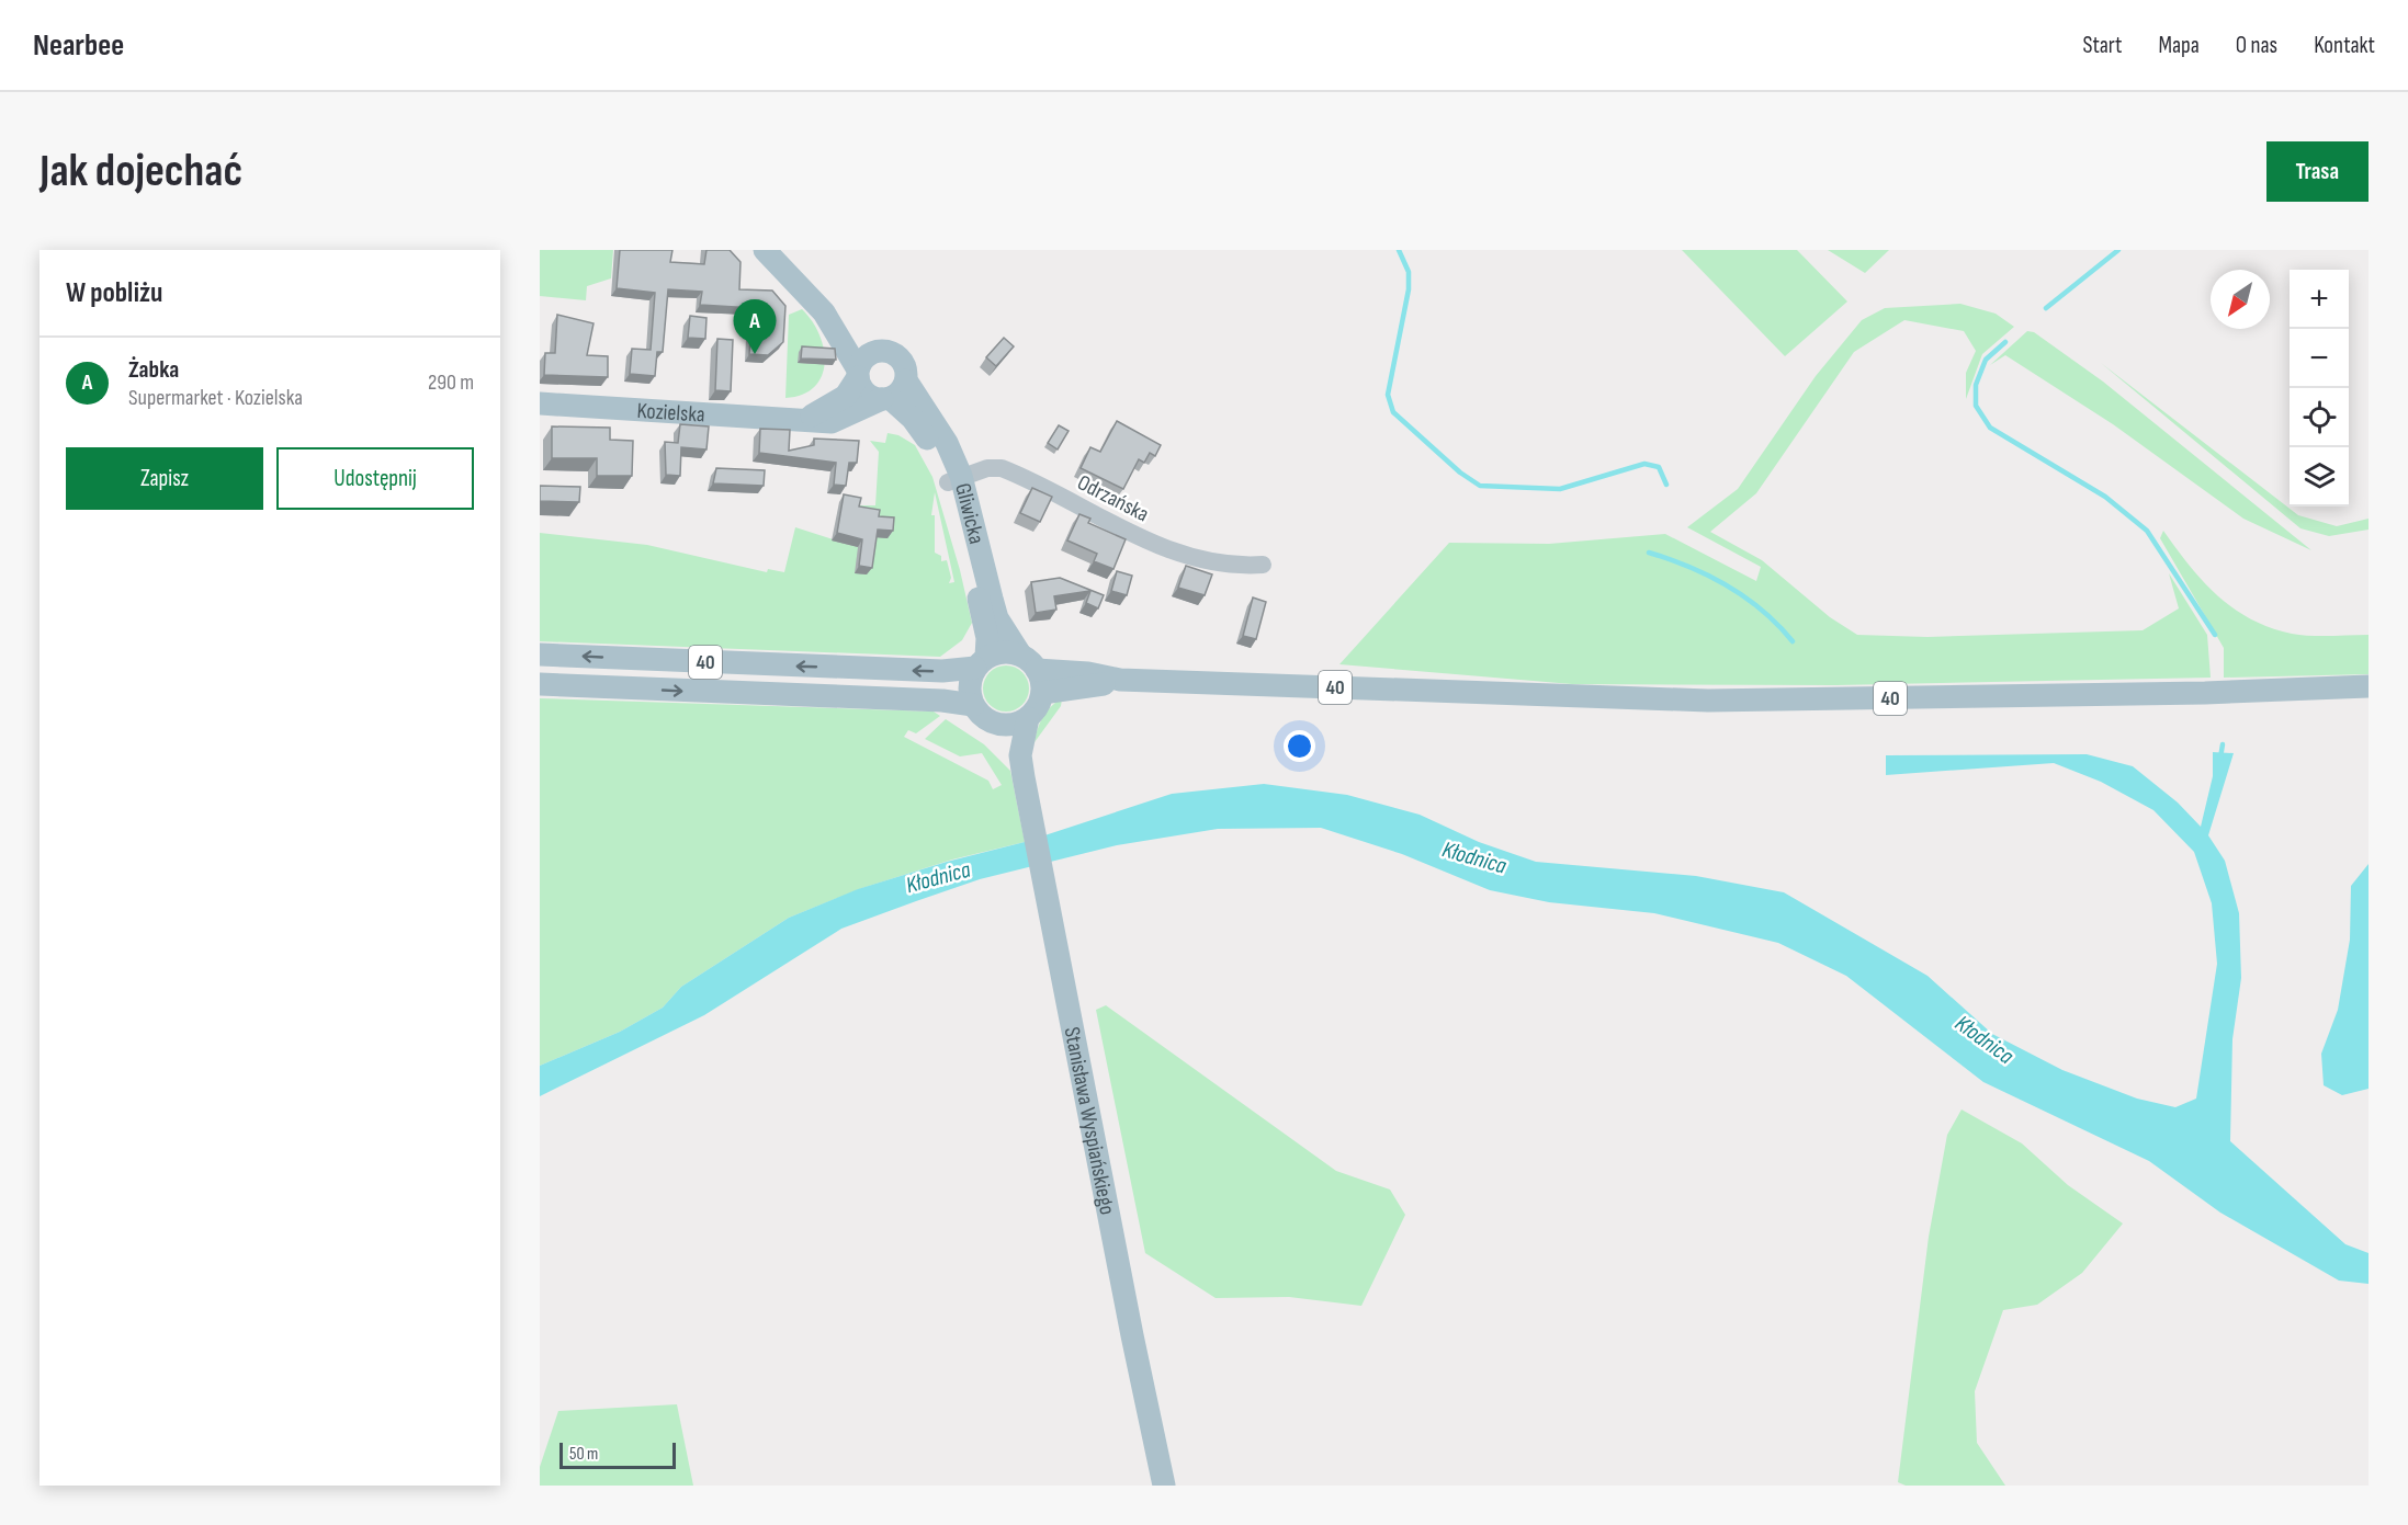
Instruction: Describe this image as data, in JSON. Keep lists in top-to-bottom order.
{
  "streets": {
    "main road": [
      "Kozielska",
      "Gliwicka",
      "40",
      "Stanisława Wyspiańskiego"
    ],
    "street": ["Odrzańska"]
  },
  "crossings": [
    ["Kozielska", "Gliwicka"],
    ["Odrzańska", "Gliwicka"],
    ["Gliwicka", "40"],
    ["Gliwicka", "Stanisława Wyspiańskiego"],
    ["40", "Stanisława Wyspiańskiego"]
  ],
  "water": ["Kłodnica"],
  "scale_bar": "50 m",
  "north": "bottom left",
  "page": {
    "header": "Nearbee",
    "nav": [
      "Start",
      "Mapa",
      "O nas",
      "Kontakt"
    ],
    "buttons": [
      "Trasa",
      ["Zapisz", "Udostępnij"]
    ],
    "title": "Jak dojechać",
    "heading": "W pobliżu",
    "map_buttons": ["+", "−"],
    "pins": "A",
    "list": [
      {
        "mark": "A",
        "name": "Żabka",
        "note": "Supermarket · Kozielska",
        "value": "290 m"
      }
    ],
    "scale": "50 m"
  }
}
